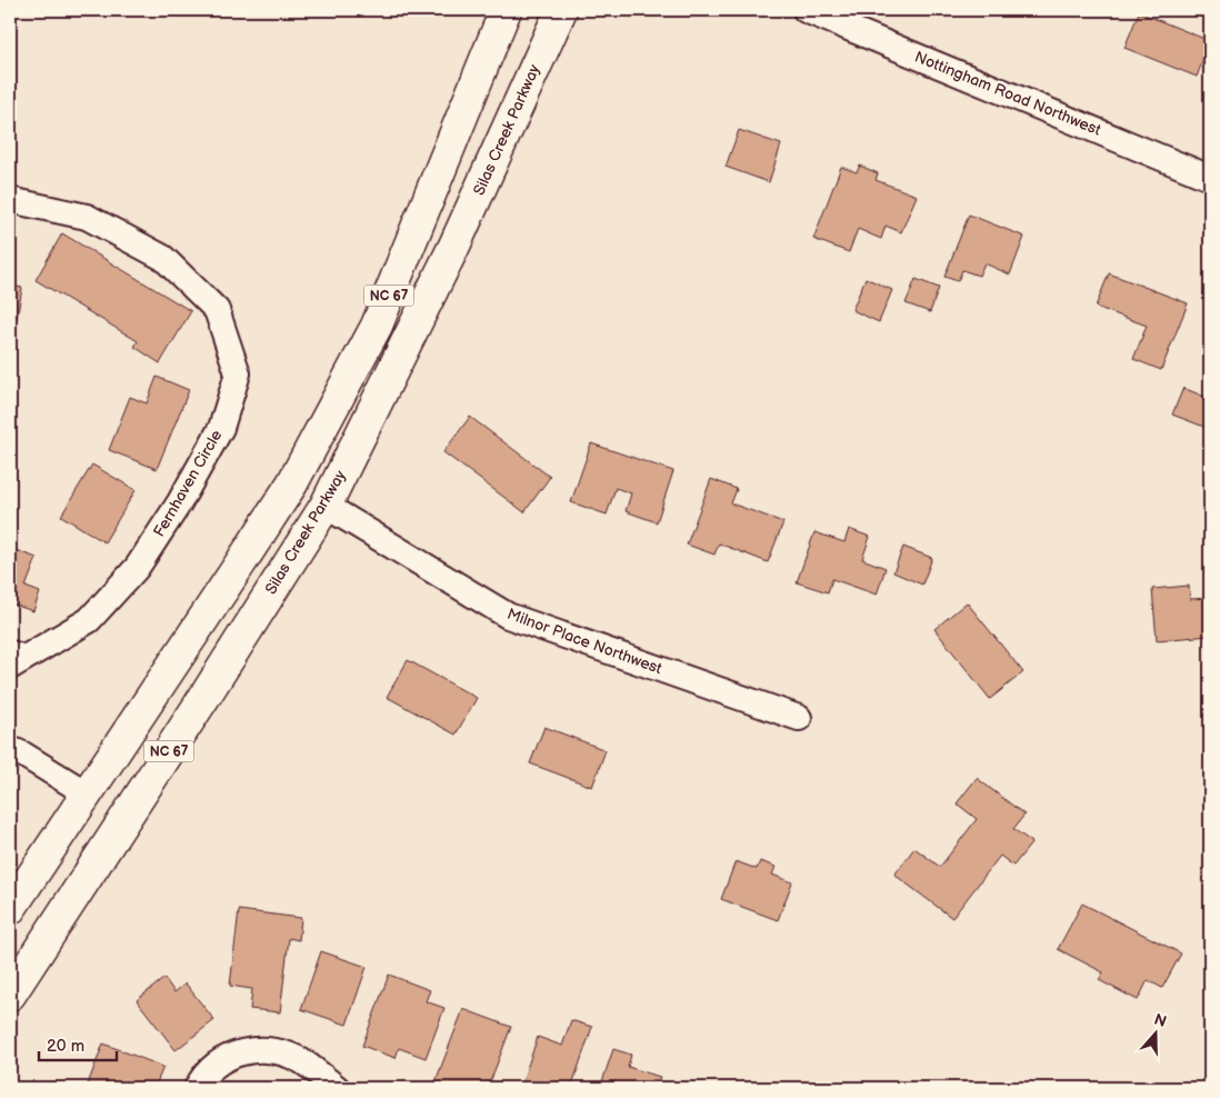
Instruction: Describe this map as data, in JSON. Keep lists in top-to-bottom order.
{
  "streets": {
    "main road": ["Silas Creek Parkway", "NC 67"],
    "street": ["Nottingham Road Northwest", "Fernhaven Circle", "Milnor Place Northwest"]
  },
  "crossings": [
    ["Silas Creek Parkway", "Milnor Place Northwest"]
  ],
  "scale_bar": "20 m",
  "north": "top"
}
